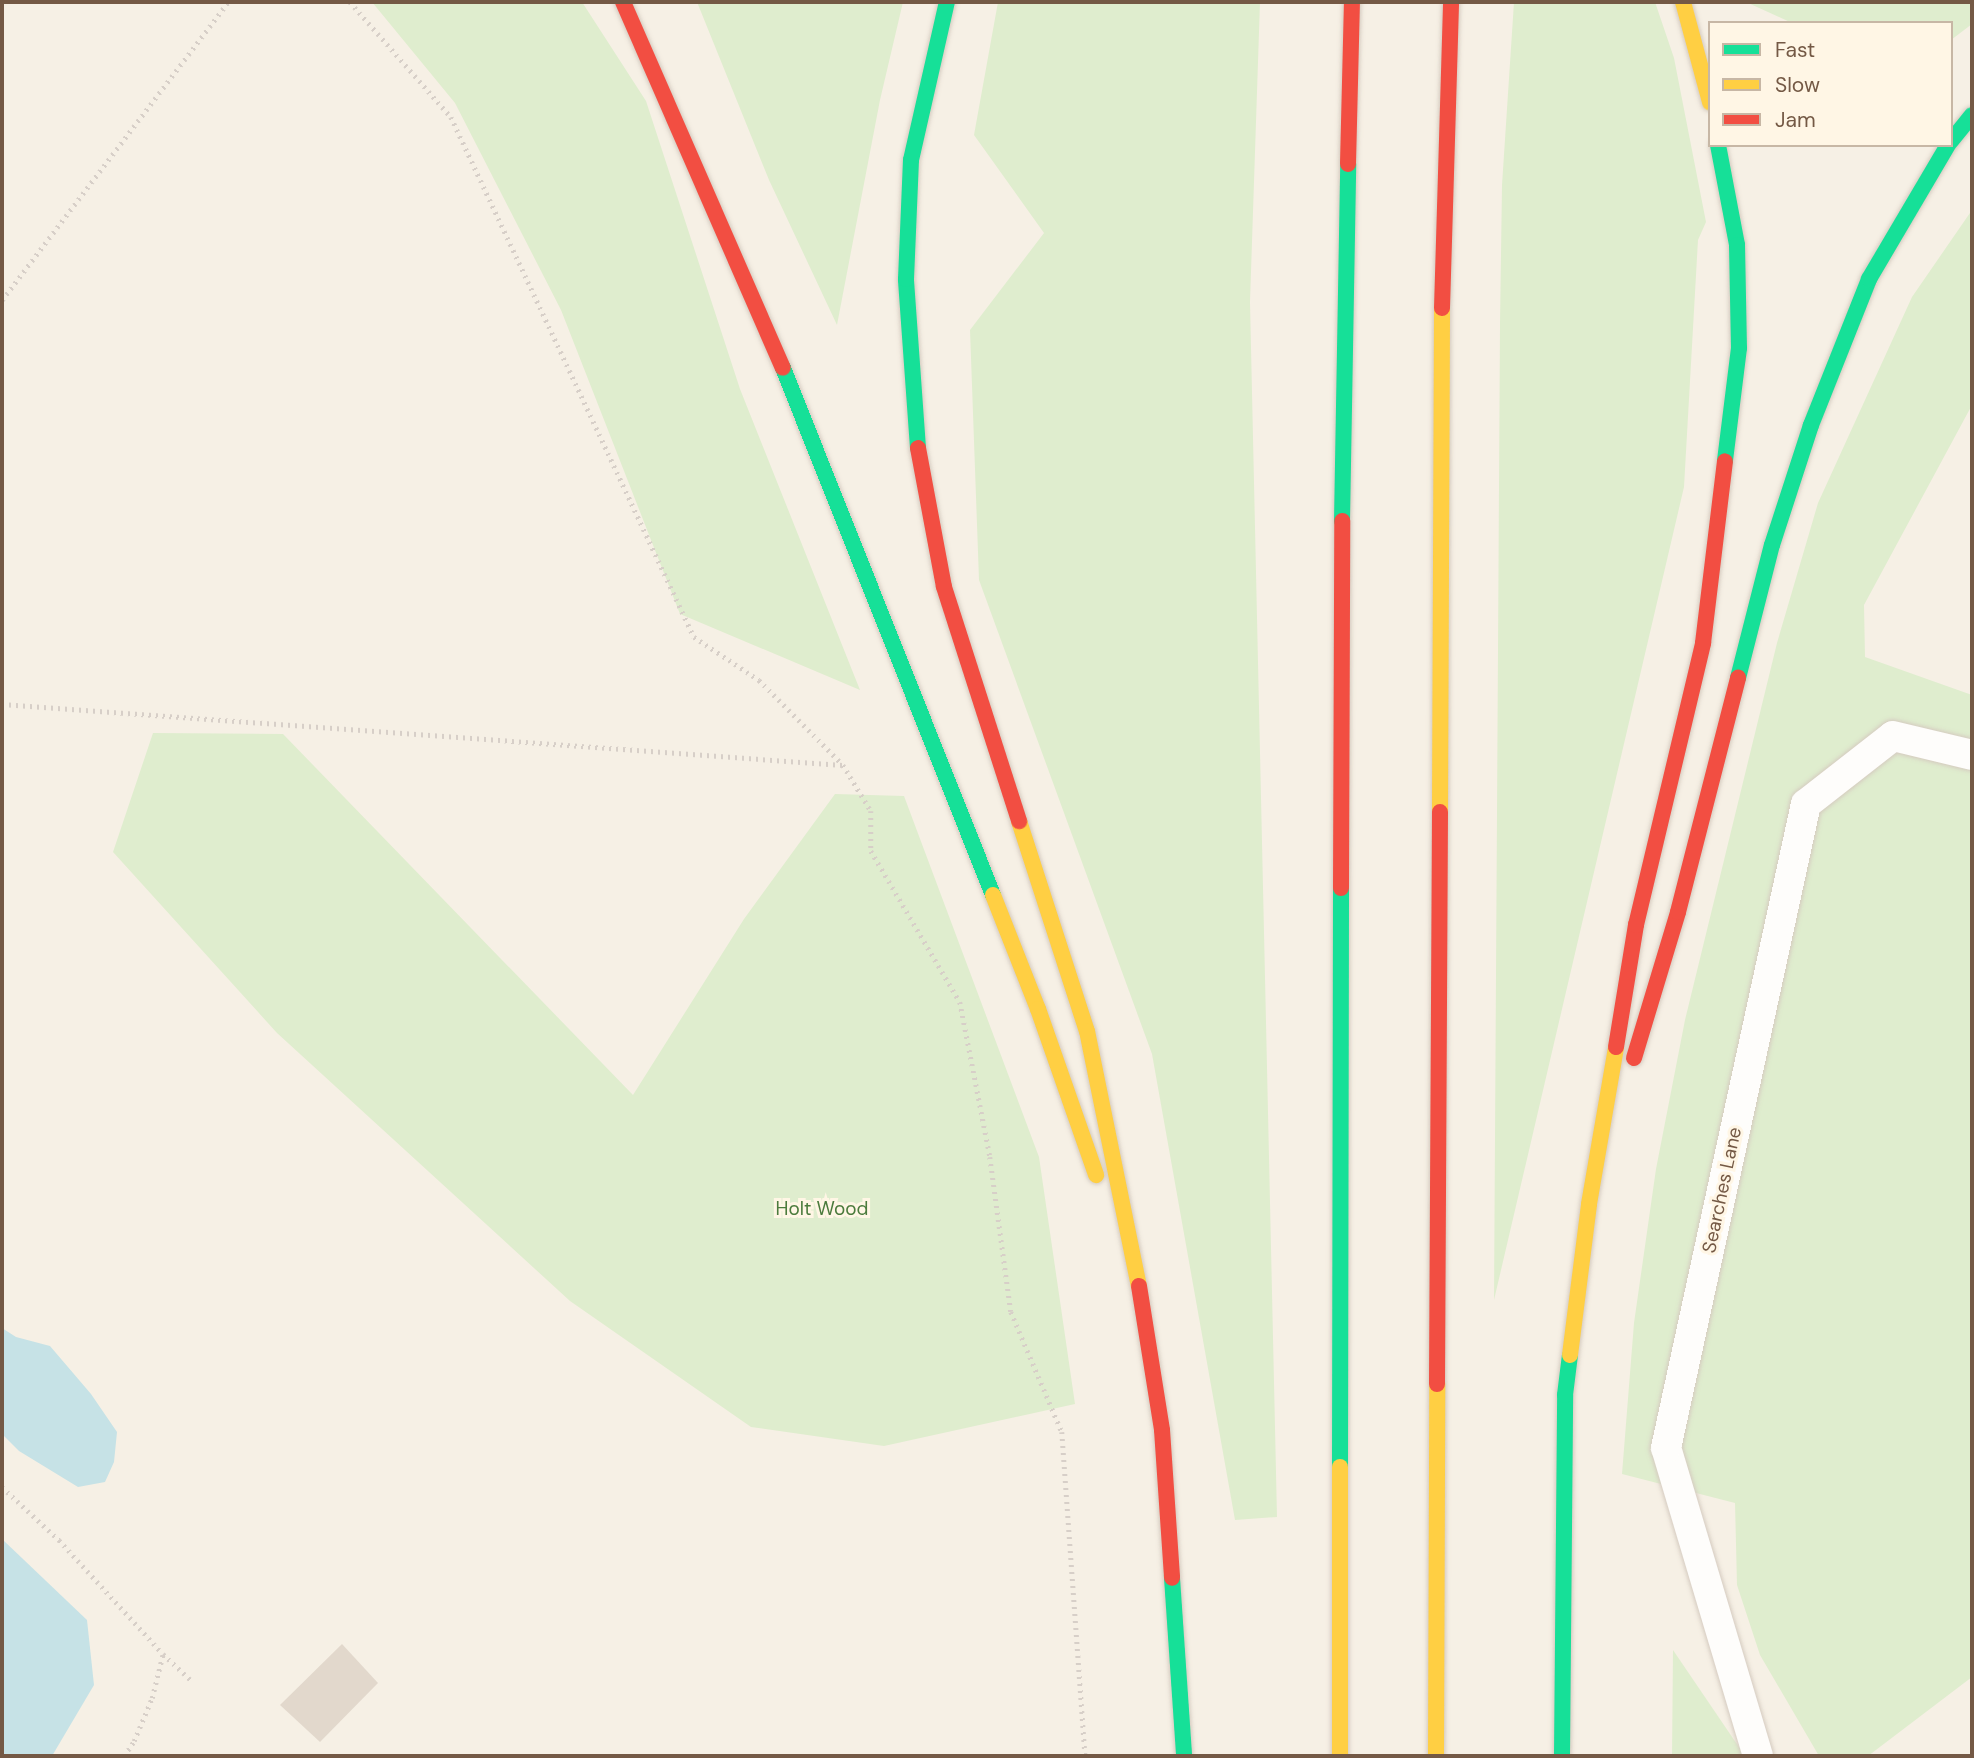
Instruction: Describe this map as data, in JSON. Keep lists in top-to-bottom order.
{
  "streets": {
    "street": ["Searches Lane"]
  },
  "parks": ["Holt Wood"],
  "legend": ["Fast", "Slow", "Jam"]
}
